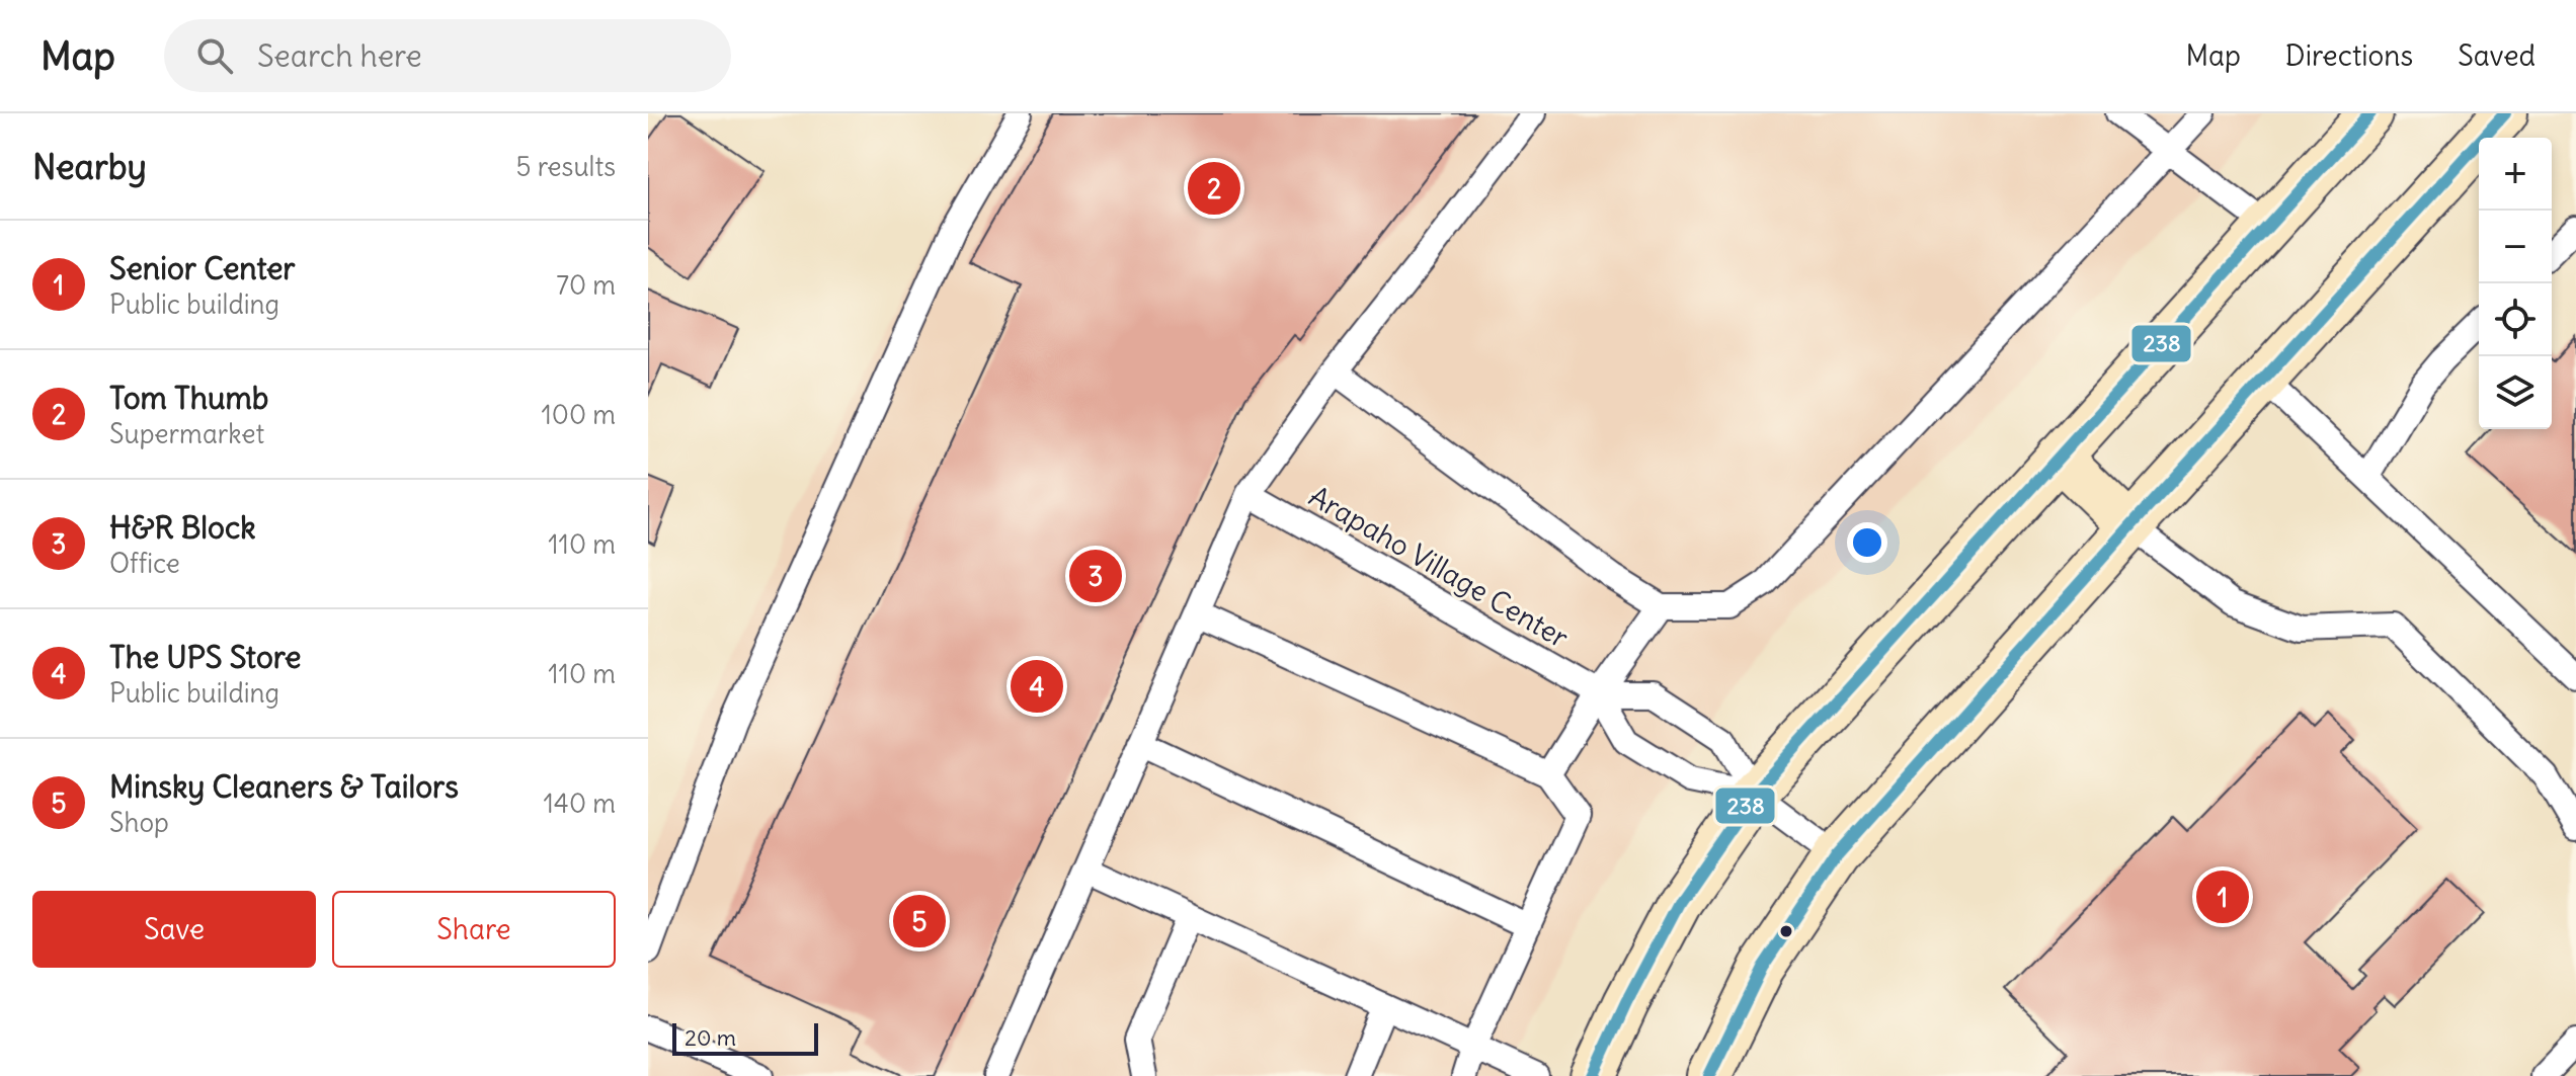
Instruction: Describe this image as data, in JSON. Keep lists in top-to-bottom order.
{
  "streets": {
    "lane": ["Arapaho Village Center"]
  },
  "lines": ["transit line 238"],
  "scale_bar": "20 m",
  "page": {
    "header": "Map",
    "search": "Search here",
    "nav": ["Map", "Directions", "Saved"],
    "heading": ["Nearby", "5 results"],
    "map_buttons": ["+", "−"],
    "pins": [
      "2",
      "3",
      "4",
      "1",
      "5"
    ],
    "list": [
      {
        "mark": "1",
        "name": "Senior Center",
        "note": "Public building",
        "value": "70 m"
      },
      {
        "mark": "2",
        "name": "Tom Thumb",
        "note": "Supermarket",
        "value": "100 m"
      },
      {
        "mark": "3",
        "name": "H&R Block",
        "note": "Office",
        "value": "110 m"
      },
      {
        "mark": "4",
        "name": "The UPS Store",
        "note": "Public building",
        "value": "110 m"
      },
      {
        "mark": "5",
        "name": "Minsky Cleaners & Tailors",
        "note": "Shop",
        "value": "140 m"
      }
    ],
    "buttons": ["Save", "Share"],
    "scale": "20 m"
  }
}
